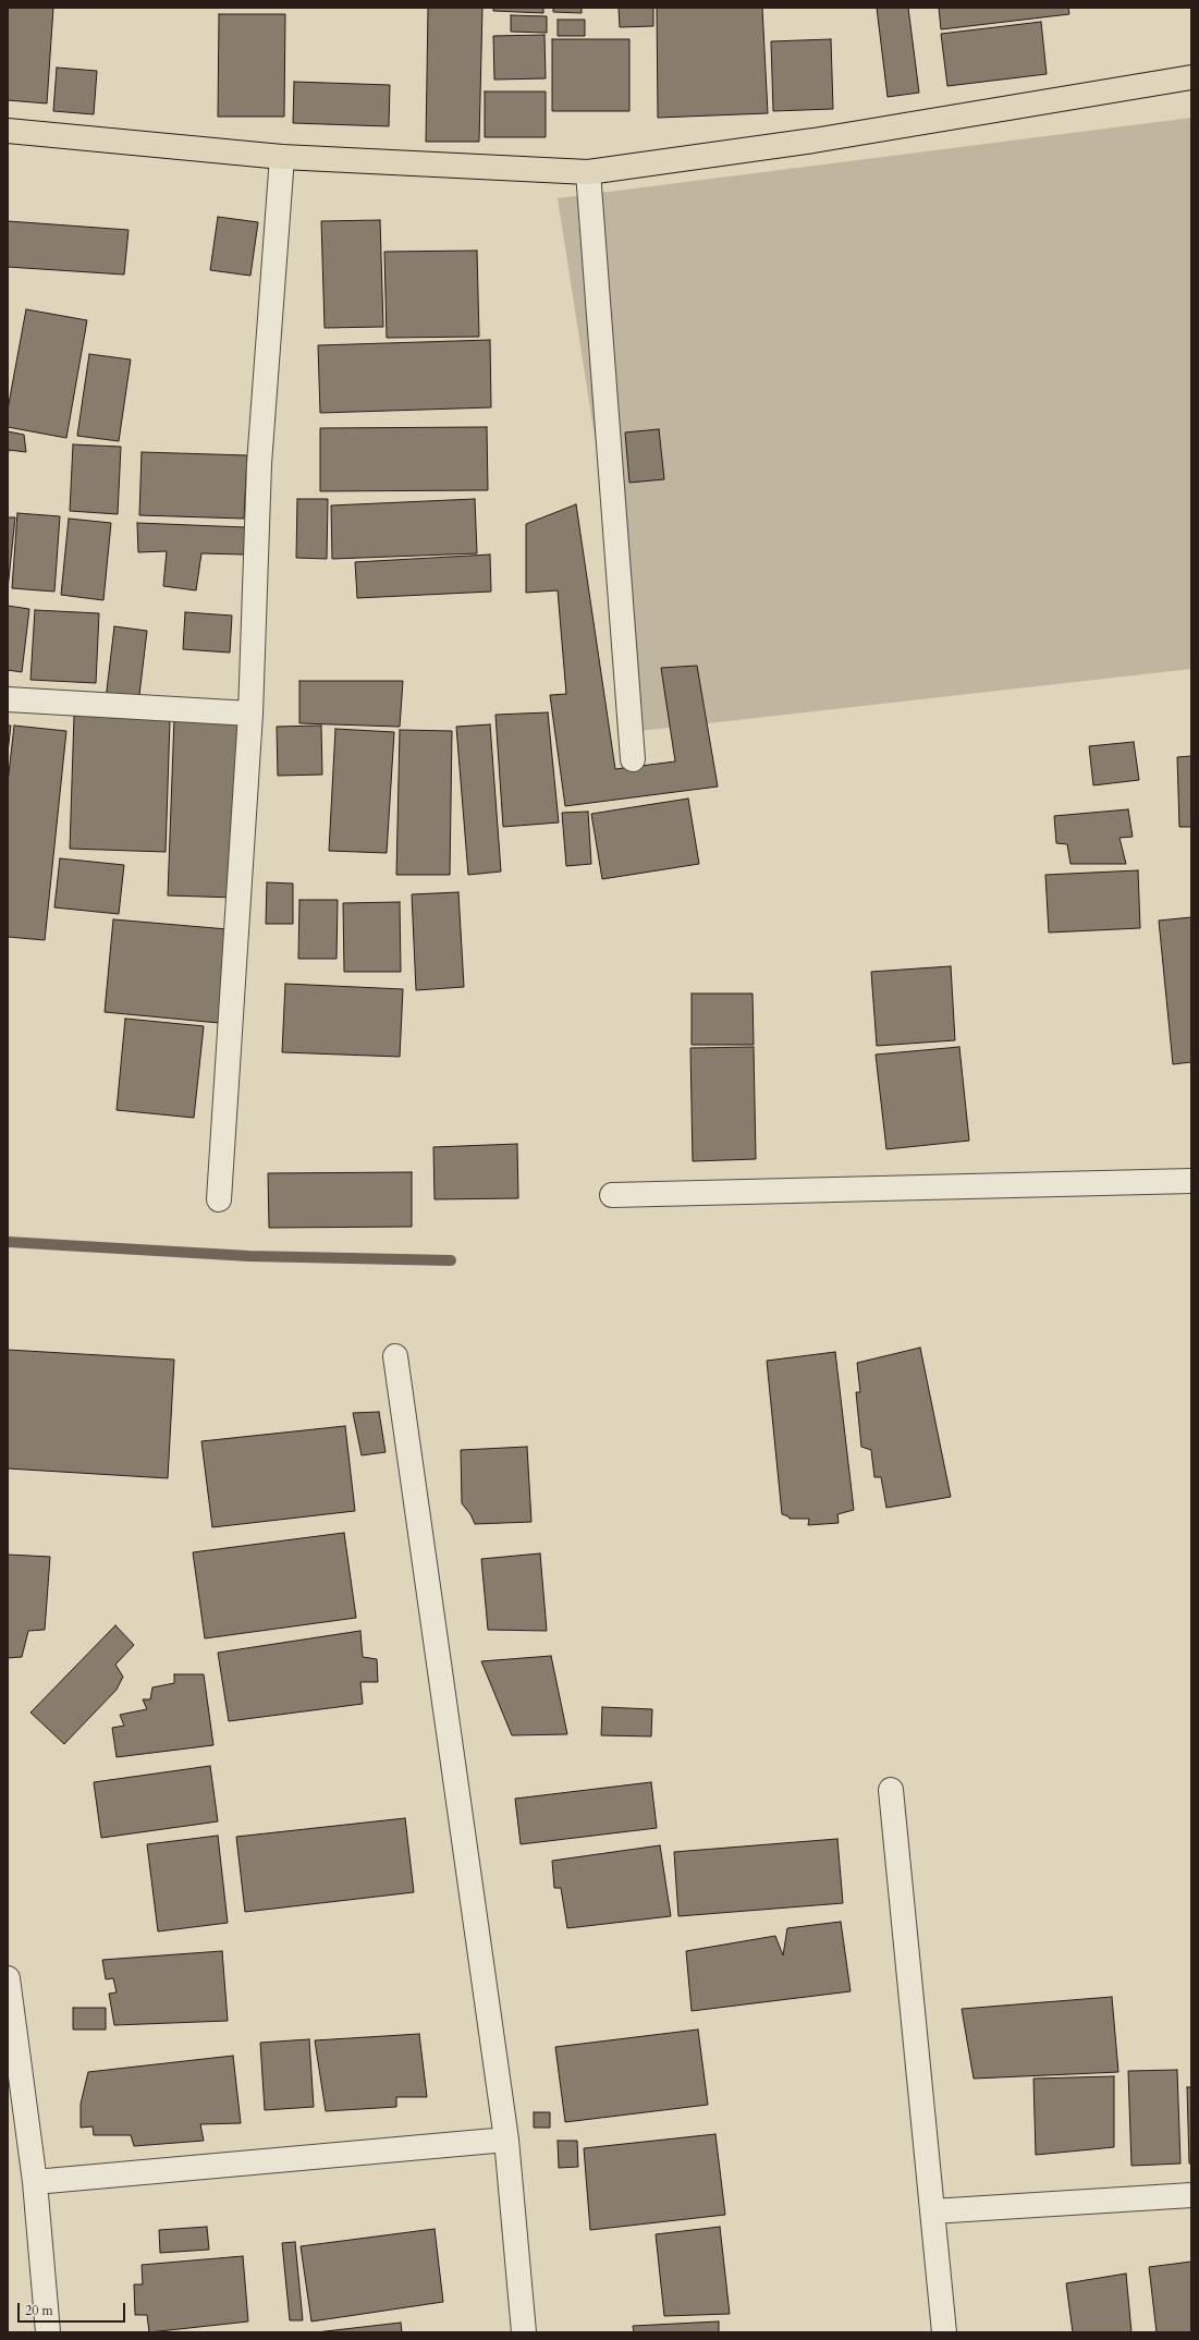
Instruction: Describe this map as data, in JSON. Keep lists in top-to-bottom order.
{
  "scale_bar": "20 m"
}
